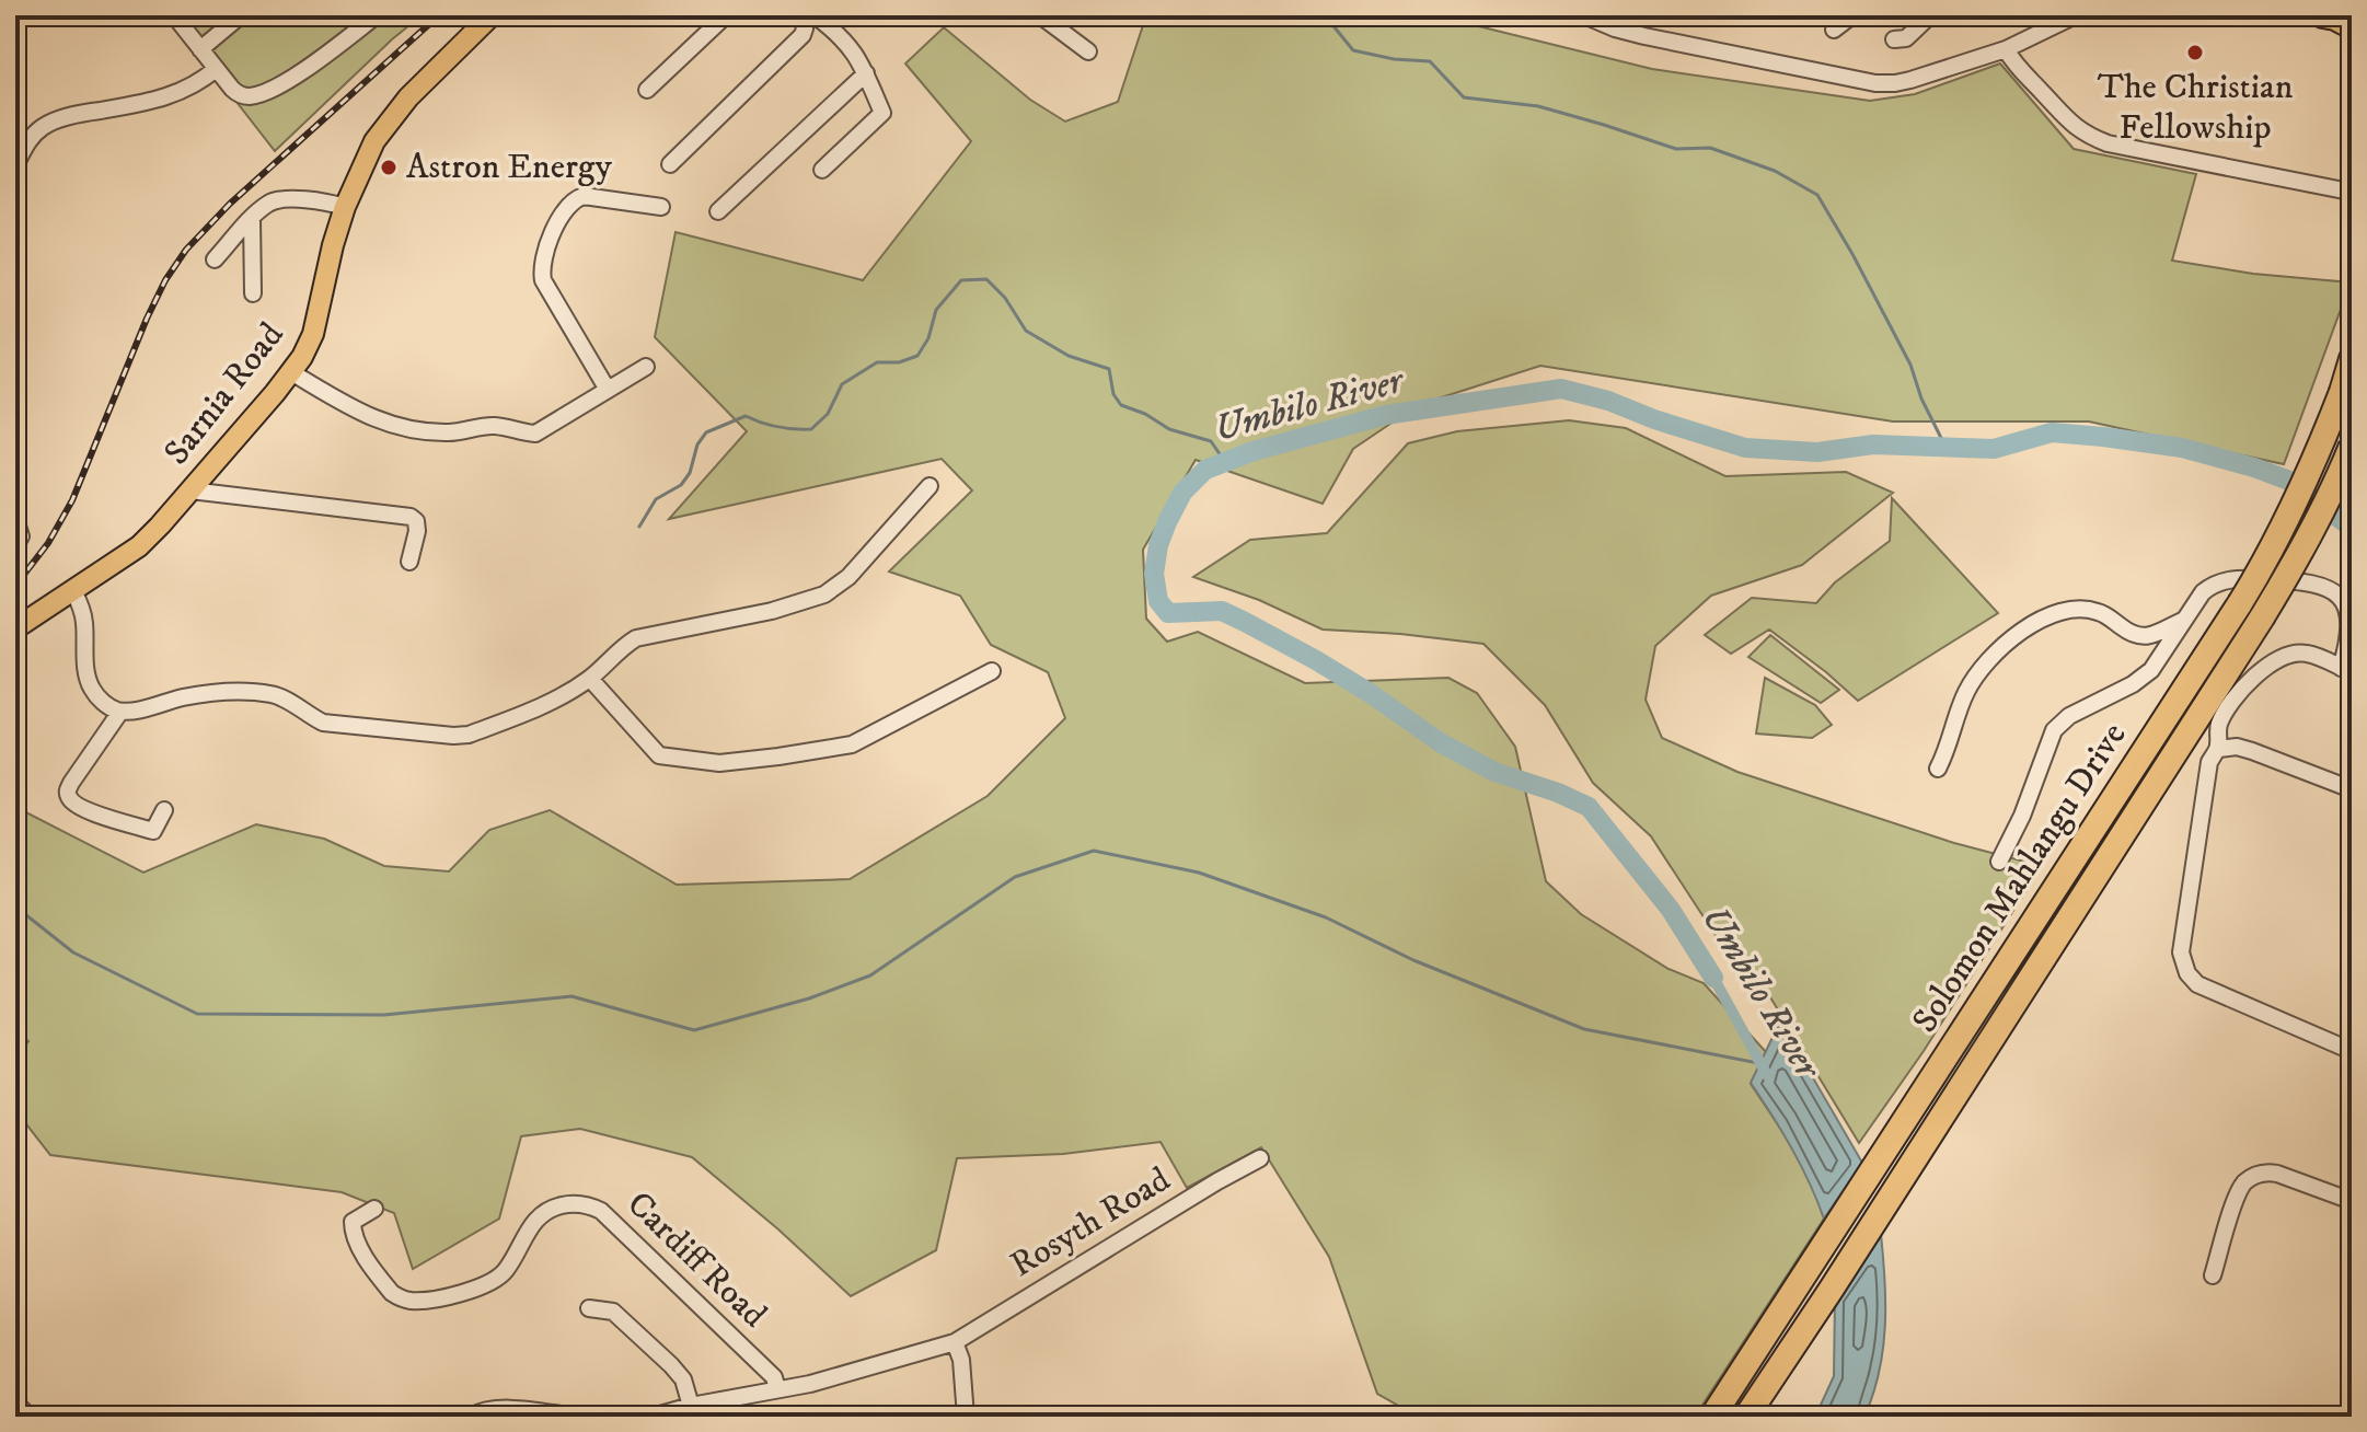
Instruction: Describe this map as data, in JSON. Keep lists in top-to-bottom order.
{
  "streets": {
    "highway": ["Solomon Mahlangu Drive"],
    "main road": ["Sarnia Road"],
    "street": ["Rosyth Road", "Cardiff Road"]
  },
  "water": ["Umbilo River"],
  "places": ["The Christian Fellowship", "Astron Energy"]
}
